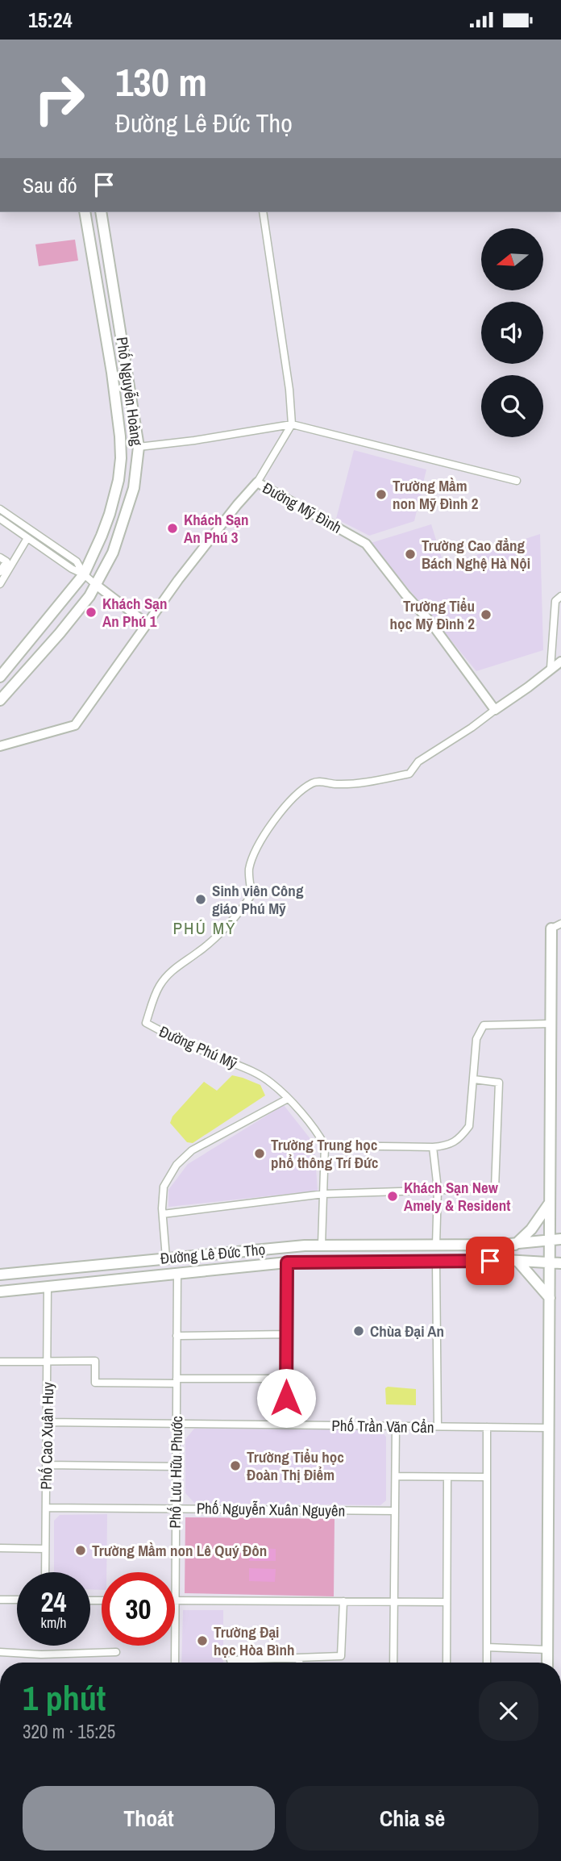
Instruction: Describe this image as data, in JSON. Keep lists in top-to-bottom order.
{
  "streets": {
    "main road": ["Phố Nguyễn Hoàng", "Đường Lê Đức Thọ"],
    "street": [
      "Đường Mỹ Đình",
      "Đường Phú Mỹ",
      "Phố Trần Văn Cẩn",
      "Phố Cao Xuân Huy",
      "Phố Lưu Hữu Phước",
      "Phố Nguyễn Xuân Nguyên"
    ]
  },
  "crossings": [
    ["Đường Mỹ Đình", "Đường Phú Mỹ"],
    ["Đường Lê Đức Thọ", "Phố Cao Xuân Huy"],
    ["Đường Lê Đức Thọ", "Phố Lưu Hữu Phước"],
    ["Phố Trần Văn Cẩn", "Phố Cao Xuân Huy"],
    ["Phố Trần Văn Cẩn", "Phố Lưu Hữu Phước"],
    ["Phố Cao Xuân Huy", "Phố Nguyễn Xuân Nguyên"],
    ["Phố Lưu Hữu Phước", "Phố Nguyễn Xuân Nguyên"]
  ],
  "districts": ["PHÚ MỸ"],
  "places": [
    "Trường Mầm non Mỹ Đình 2",
    "Khách Sạn An Phú 3",
    "Trường Cao đẳng Bách Nghệ Hà Nội",
    "Khách Sạn An Phú 1",
    "Trường Tiểu học Mỹ Đình 2",
    "Sinh viên Công giáo Phú Mỹ",
    "Trường Trung học phổ thông Trí Đức",
    "Khách Sạn New Amely & Resident",
    "Chùa Đại An",
    "Trường Tiểu học Đoàn Thị Điểm",
    "Trường Mầm non Lê Quý Đôn",
    "Trường Đại học Hòa Bình"
  ],
  "north": "left",
  "page": {
    "status": "15:24",
    "turn": ["130 m", "Đường Lê Đức Thọ"],
    "then": "Sau đó",
    "speed": "24 km/h",
    "limit": "30",
    "heading": ["1 phút", "320 m · 15:25"],
    "buttons": ["Thoát", "Chia sẻ"]
  }
}
